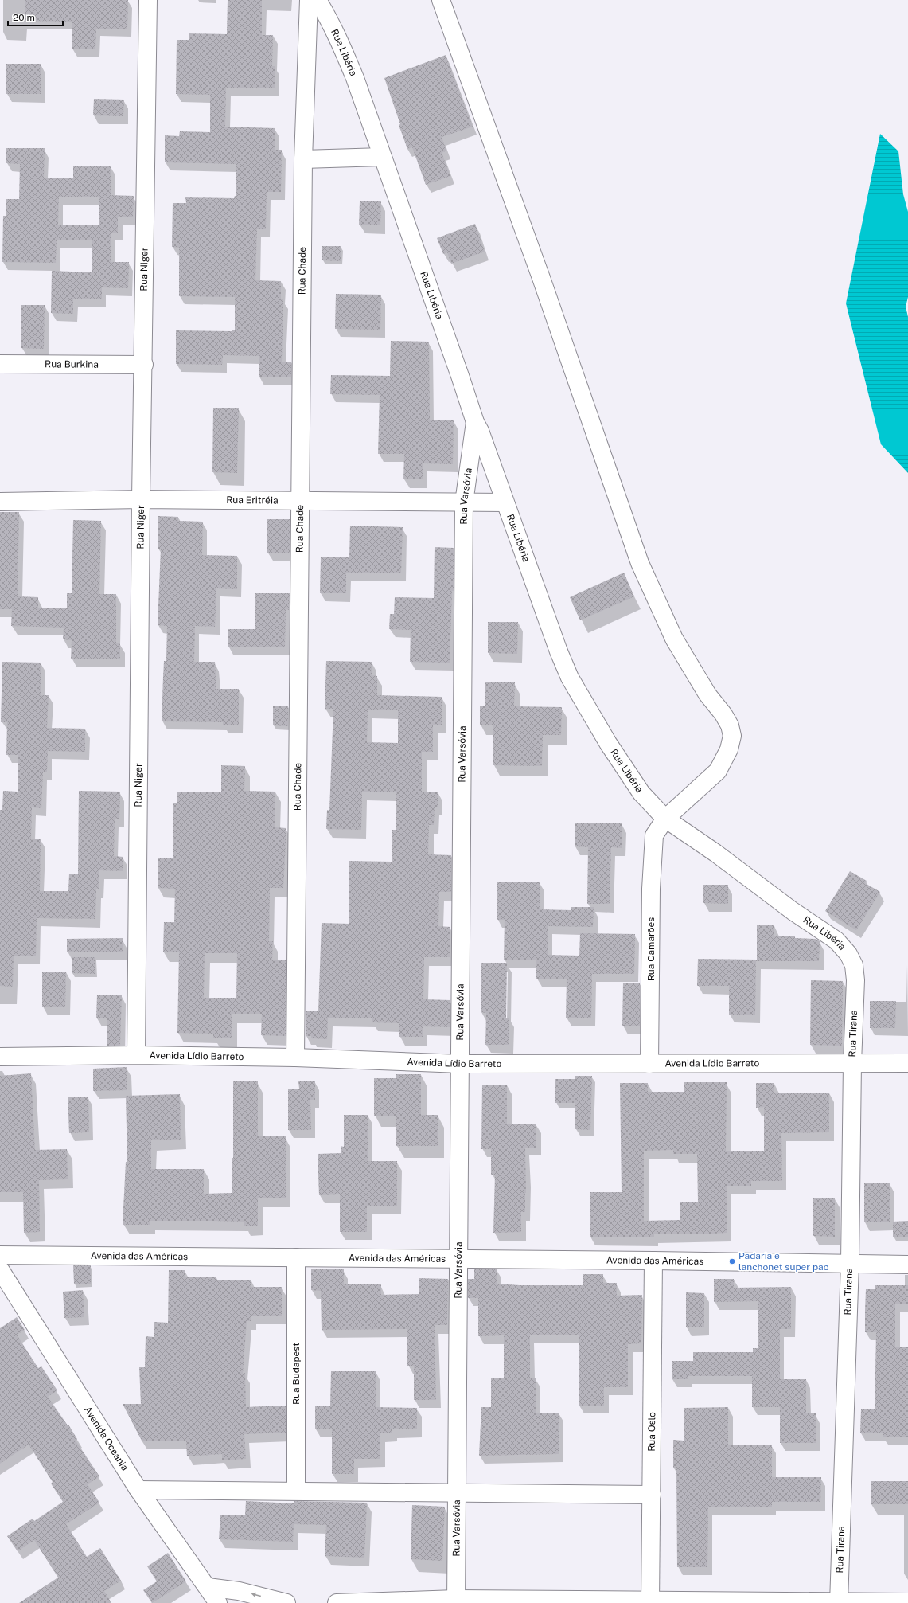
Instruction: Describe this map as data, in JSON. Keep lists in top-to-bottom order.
{
  "streets": {
    "street": [
      "Rua Libéria",
      "Rua Niger",
      "Rua Chade",
      "Rua Burkina",
      "Rua Varsóvia",
      "Rua Eritréia",
      "Rua Camarões",
      "Rua Tirana",
      "Avenida Lídio Barreto",
      "Avenida das Américas",
      "Rua Budapest",
      "Rua Oslo",
      "Avenida Oceania"
    ]
  },
  "crossings": [
    ["Rua Libéria", "Rua Varsóvia"],
    ["Rua Libéria", "Rua Eritréia"],
    ["Rua Libéria", "Rua Camarões"],
    ["Rua Libéria", "Rua Tirana"],
    ["Rua Niger", "Rua Burkina"],
    ["Rua Niger", "Rua Eritréia"],
    ["Rua Niger", "Avenida Lídio Barreto"],
    ["Rua Chade", "Rua Eritréia"],
    ["Rua Chade", "Avenida Lídio Barreto"],
    ["Rua Varsóvia", "Rua Eritréia"],
    ["Rua Varsóvia", "Avenida Lídio Barreto"],
    ["Rua Varsóvia", "Avenida das Américas"],
    ["Rua Camarões", "Avenida Lídio Barreto"],
    ["Rua Tirana", "Avenida Lídio Barreto"],
    ["Rua Tirana", "Avenida das Américas"],
    ["Avenida das Américas", "Rua Budapest"],
    ["Avenida das Américas", "Rua Oslo"]
  ],
  "places": ["Padaria e lanchonet super pao"],
  "scale_bar": "20 m"
}
